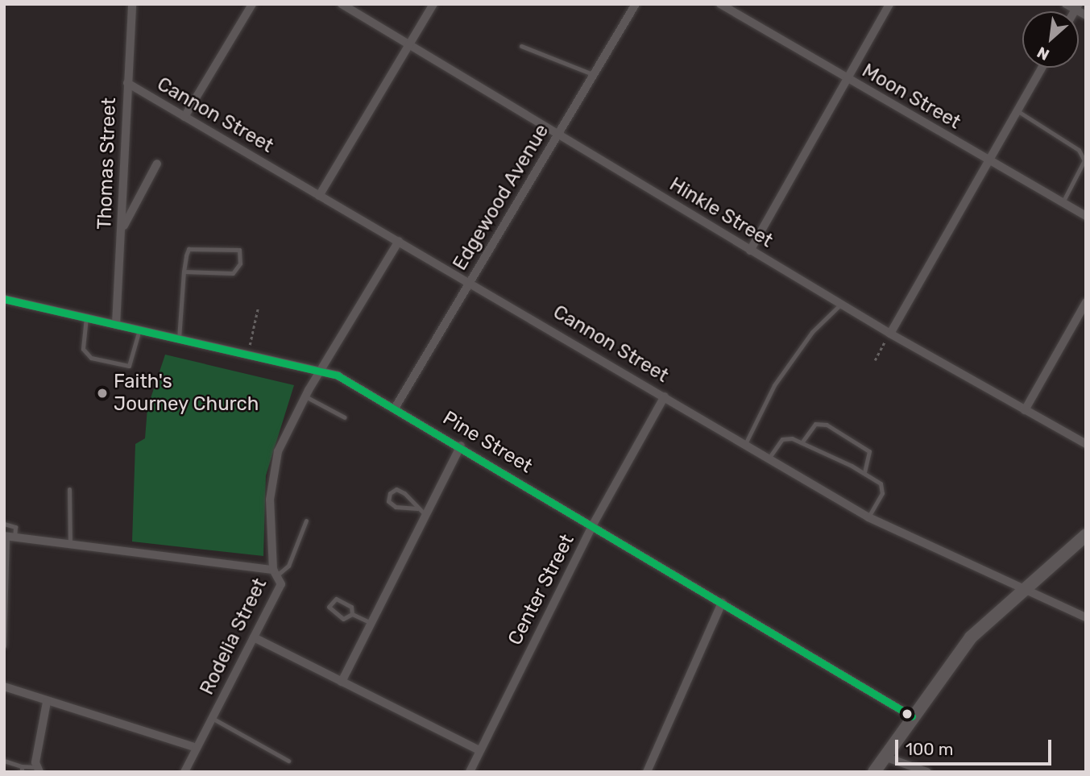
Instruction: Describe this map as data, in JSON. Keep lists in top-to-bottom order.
{
  "streets": {
    "street": [
      "Moon Street",
      "Cannon Street",
      "Thomas Street",
      "Edgewood Avenue",
      "Hinkle Street",
      "Pine Street",
      "Center Street",
      "Rodelia Street"
    ]
  },
  "crossings": [
    ["Cannon Street", "Thomas Street"],
    ["Cannon Street", "Edgewood Avenue"],
    ["Cannon Street", "Center Street"],
    ["Cannon Street", "Rodelia Street"],
    ["Thomas Street", "Pine Street"],
    ["Edgewood Avenue", "Hinkle Street"],
    ["Edgewood Avenue", "Pine Street"],
    ["Pine Street", "Center Street"],
    ["Pine Street", "Rodelia Street"]
  ],
  "places": ["Faith's Journey Church"],
  "scale_bar": "100 m",
  "north": "bottom left"
}
